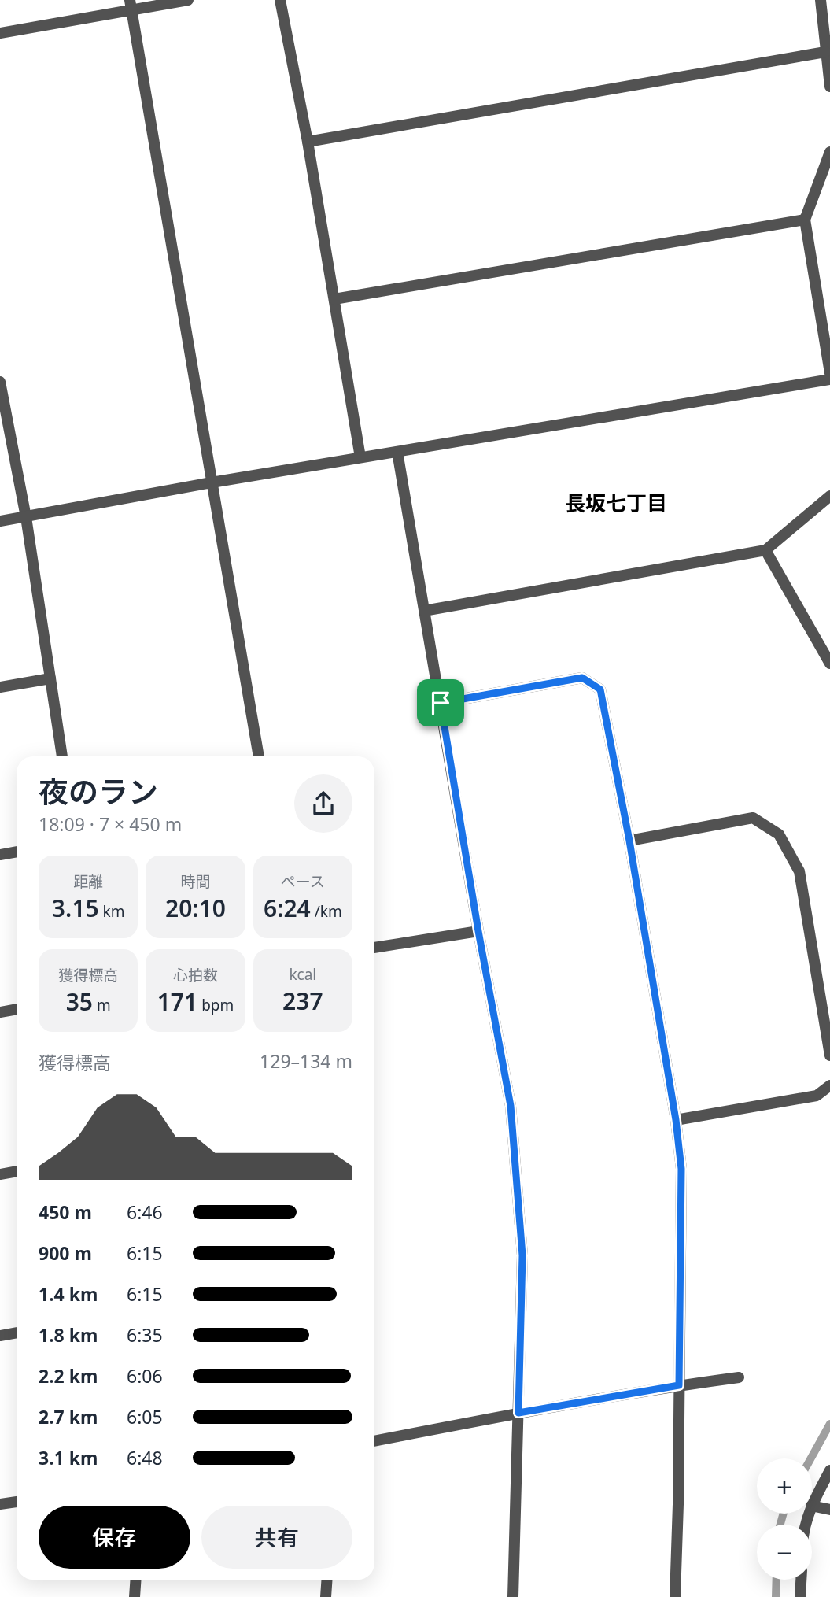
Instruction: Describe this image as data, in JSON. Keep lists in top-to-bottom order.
{
  "districts": ["長坂七丁目"],
  "page": {
    "heading": ["夜のラン", "18:09 · 7 × 450 m"],
    "stats": [
      ["距離", "3.15 km"],
      ["時間", "20:10"],
      ["ペース", "6:24 /km"],
      ["獲得標高", "35 m"],
      ["心拍数", "171 bpm"],
      ["kcal", "237"]
    ],
    "chart": ["獲得標高", "129–134 m"],
    "list": [
      {
        "name": "450 m",
        "note": "6:46"
      },
      {
        "name": "900 m",
        "note": "6:15"
      },
      {
        "name": "1.4 km",
        "note": "6:15"
      },
      {
        "name": "1.8 km",
        "note": "6:35"
      },
      {
        "name": "2.2 km",
        "note": "6:06"
      },
      {
        "name": "2.7 km",
        "note": "6:05"
      },
      {
        "name": "3.1 km",
        "note": "6:48"
      }
    ],
    "map_buttons": ["+", "−"],
    "buttons": ["保存", "共有"]
  }
}
